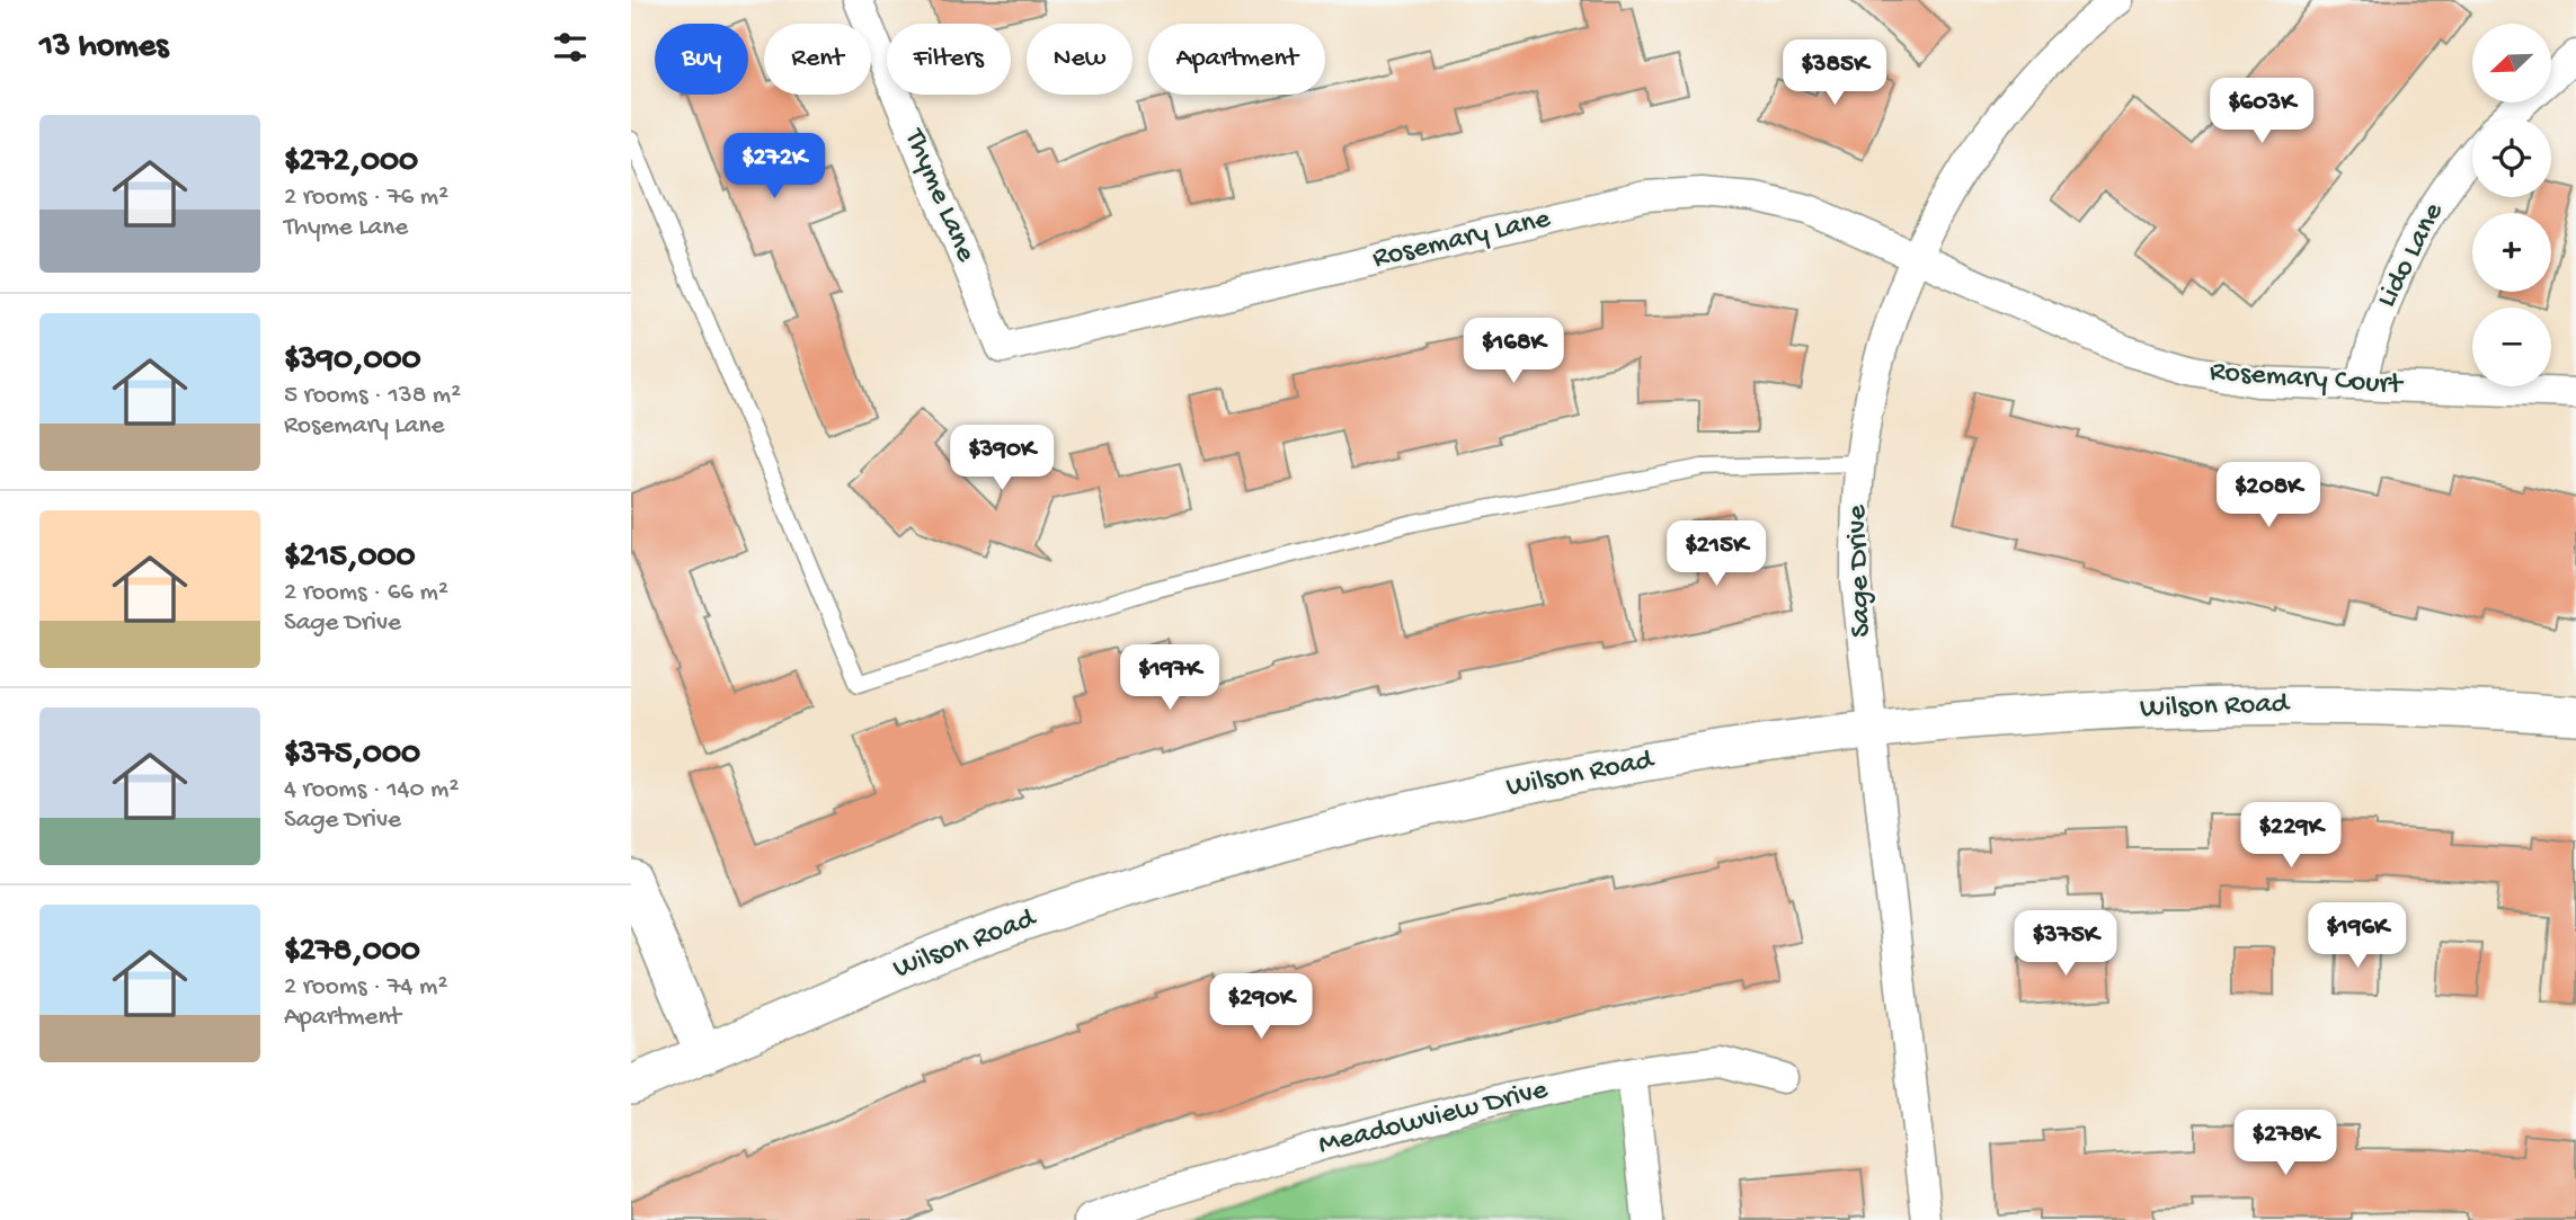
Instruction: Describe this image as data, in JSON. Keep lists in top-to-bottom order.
{
  "streets": {
    "street": [
      "Thyme Lane",
      "Rosemary Lane",
      "Lido Lane",
      "Rosemary Court",
      "Sage Drive",
      "Wilson Road",
      "Meadowview Drive"
    ]
  },
  "crossings": [
    ["Thyme Lane", "Rosemary Lane"],
    ["Rosemary Lane", "Rosemary Court"],
    ["Rosemary Lane", "Sage Drive"],
    ["Lido Lane", "Rosemary Court"],
    ["Rosemary Court", "Sage Drive"],
    ["Sage Drive", "Wilson Road"]
  ],
  "north": "bottom left",
  "page": {
    "heading": "13 homes",
    "map_buttons": ["+", "−"],
    "chip": [
      "Buy",
      "Rent",
      "Filters",
      "New",
      "Apartment"
    ],
    "price": [
      "$385K",
      "$603K",
      "$272K",
      "$168K",
      "$390K",
      "$208K",
      "$215K",
      "$197K",
      "$229K",
      "$196K",
      "$375K",
      "$290K",
      "$278K"
    ],
    "list": [
      {
        "name": "$272,000",
        "note": "2 rooms · 76 m² · Thyme Lane"
      },
      {
        "name": "$390,000",
        "note": "5 rooms · 138 m² · Rosemary Lane"
      },
      {
        "name": "$215,000",
        "note": "2 rooms · 66 m² · Sage Drive"
      },
      {
        "name": "$375,000",
        "note": "4 rooms · 140 m² · Sage Drive"
      },
      {
        "name": "$278,000",
        "note": "2 rooms · 74 m² · Apartment"
      }
    ]
  }
}
